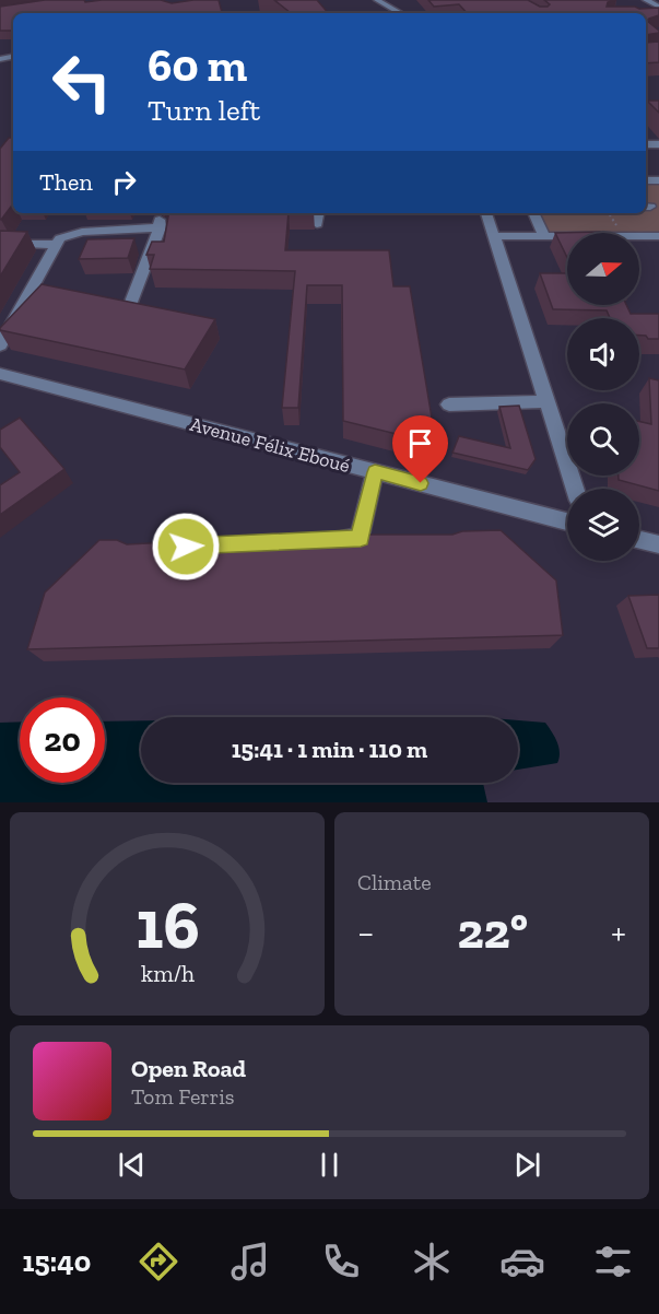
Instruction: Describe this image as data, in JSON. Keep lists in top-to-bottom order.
{
  "streets": {
    "street": ["Avenue Félix Eboué"]
  },
  "north": "right",
  "page": {
    "turn": ["60 m", "Turn left"],
    "then": "Then",
    "limit": "20",
    "trip": "15:41 · 1 min · 110 m",
    "tile": "Climate",
    "heat": ["−", "22°", "+"],
    "song": ["Open Road", "Tom Ferris"],
    "tabs": "15:40",
    "gauge": ["16", "km/h"]
  }
}
